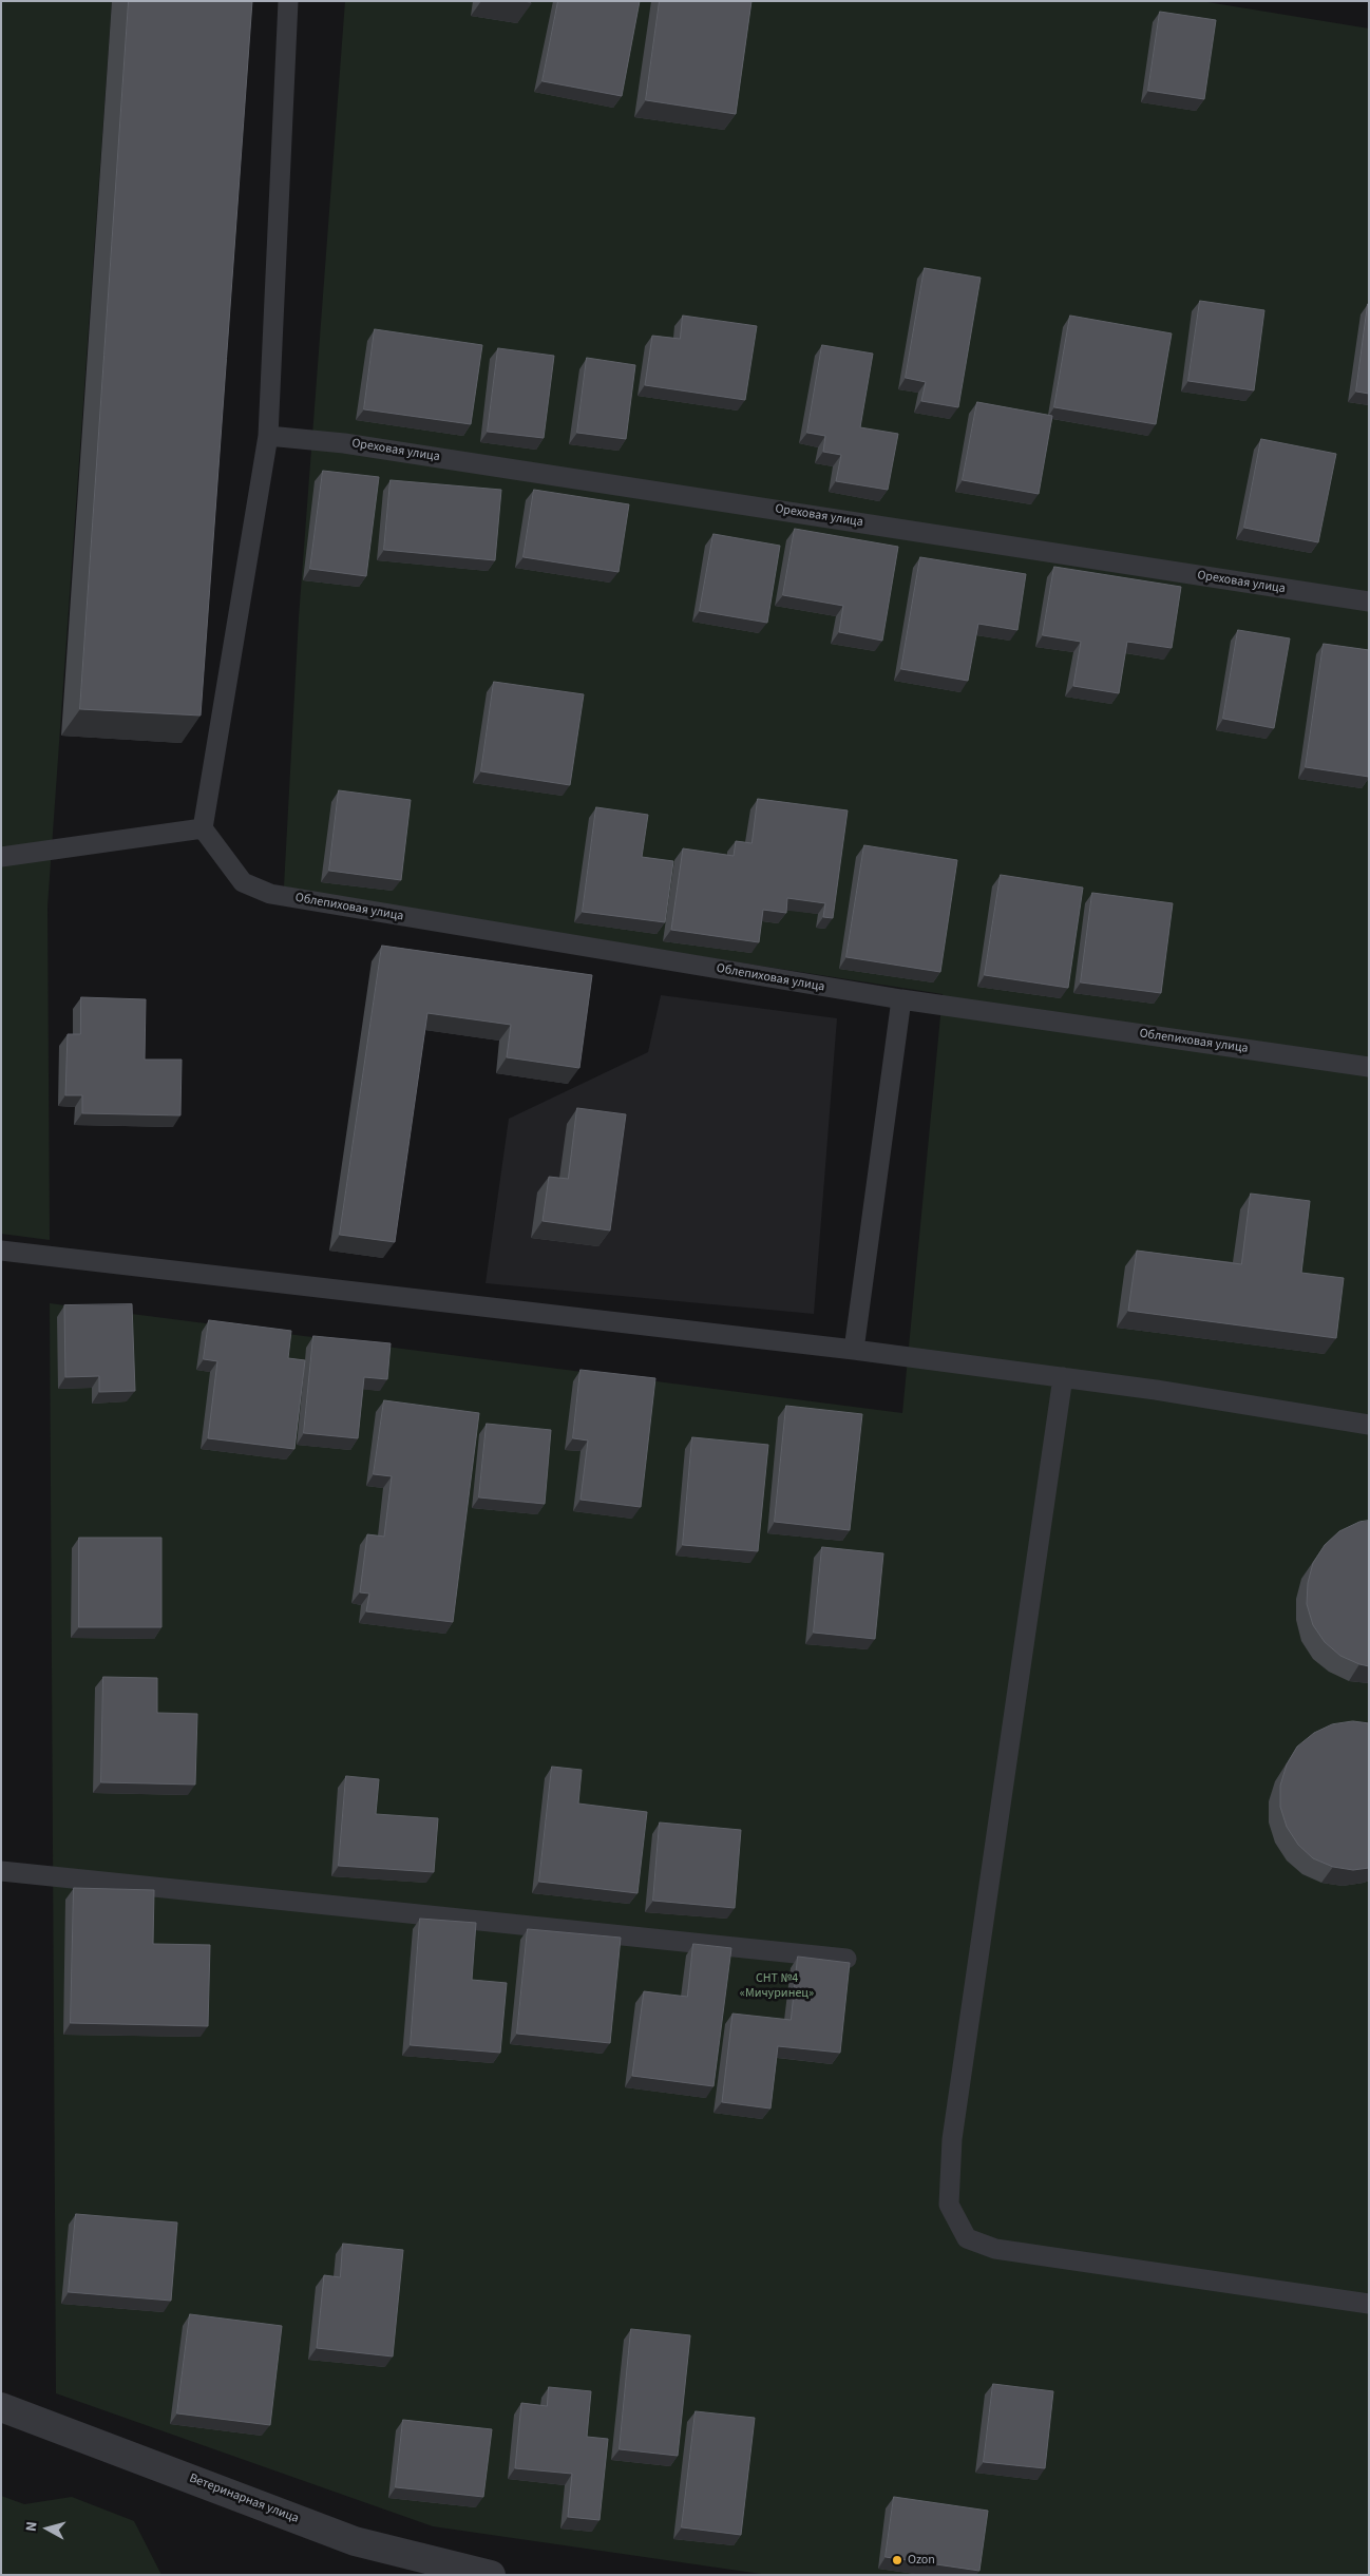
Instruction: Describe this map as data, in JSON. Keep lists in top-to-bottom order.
{
  "streets": {
    "street": ["Ветеринарная улица"],
    "lane": ["Ореховая улица", "Облепиховая улица"]
  },
  "parks": ["СНТ №4 «Мичуринец»"],
  "places": ["Ozon"],
  "north": "left"
}
